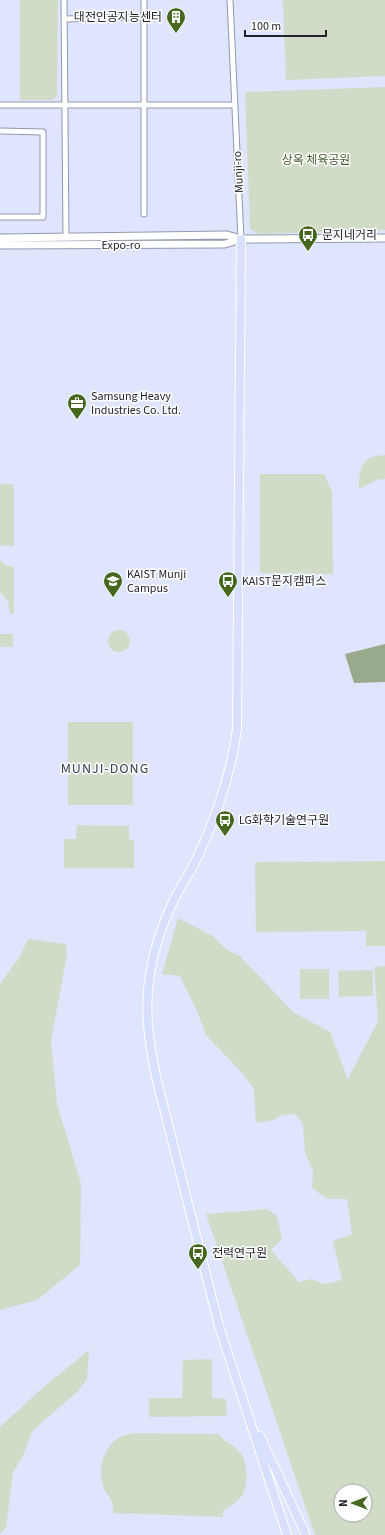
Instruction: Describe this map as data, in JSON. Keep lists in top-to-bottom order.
{
  "streets": {
    "main road": ["Expo-ro"],
    "street": ["Munji-ro"]
  },
  "crossings": [
    ["Munji-ro", "Expo-ro"]
  ],
  "districts": ["MUNJI-DONG"],
  "parks": ["상옥 체육공원"],
  "places": {
    "building": ["대전인공지능센터"],
    "bus stop": [
      "문지네거리",
      "KAIST문지캠퍼스",
      "LG화학기술연구원",
      "전력연구원"
    ],
    "office": ["Samsung Heavy Industries Co. Ltd."],
    "school or university": ["KAIST Munji Campus"]
  },
  "scale_bar": "100 m",
  "north": "left"
}
